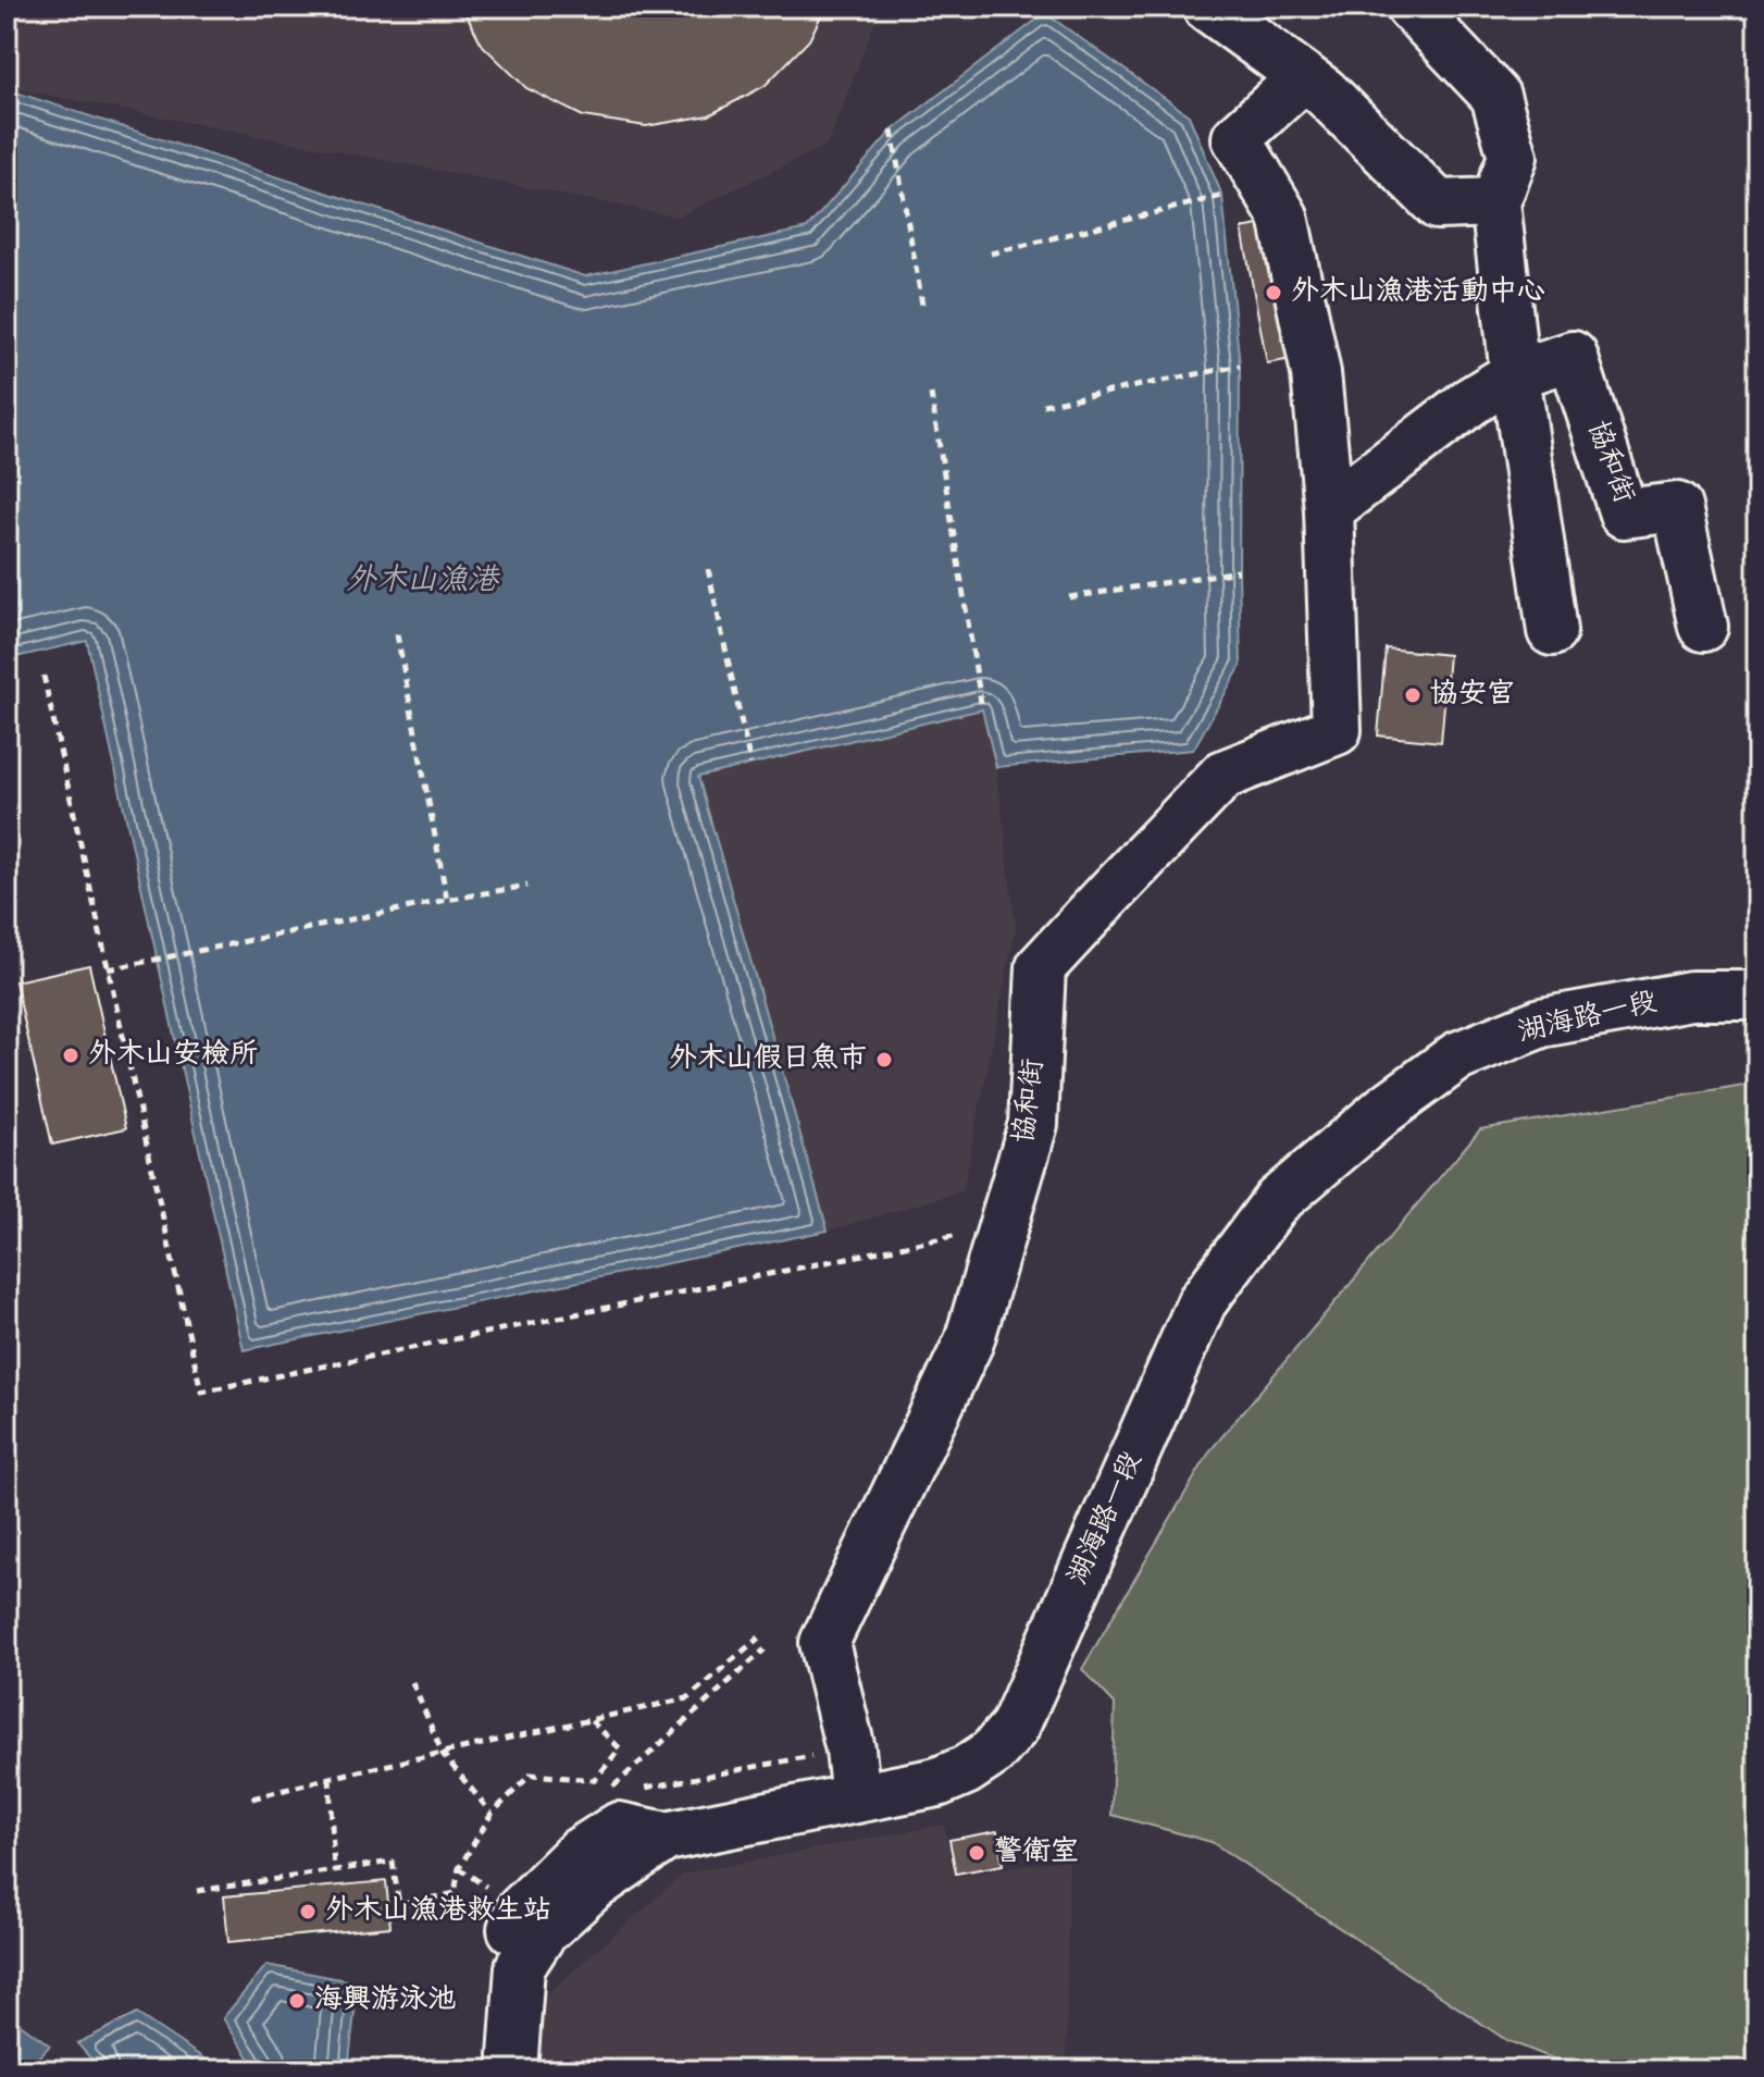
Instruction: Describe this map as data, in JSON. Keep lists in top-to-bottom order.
{
  "streets": {
    "street": ["協和街", "湖海路一段"]
  },
  "crossings": [
    ["協和街", "湖海路一段"]
  ],
  "water": ["外木山漁港"],
  "places": [
    "外木山漁港活動中心",
    "協安宮",
    "外木山安檢所",
    "外木山假日魚市",
    "警衛室",
    "外木山漁港救生站",
    "海興游泳池"
  ]
}
